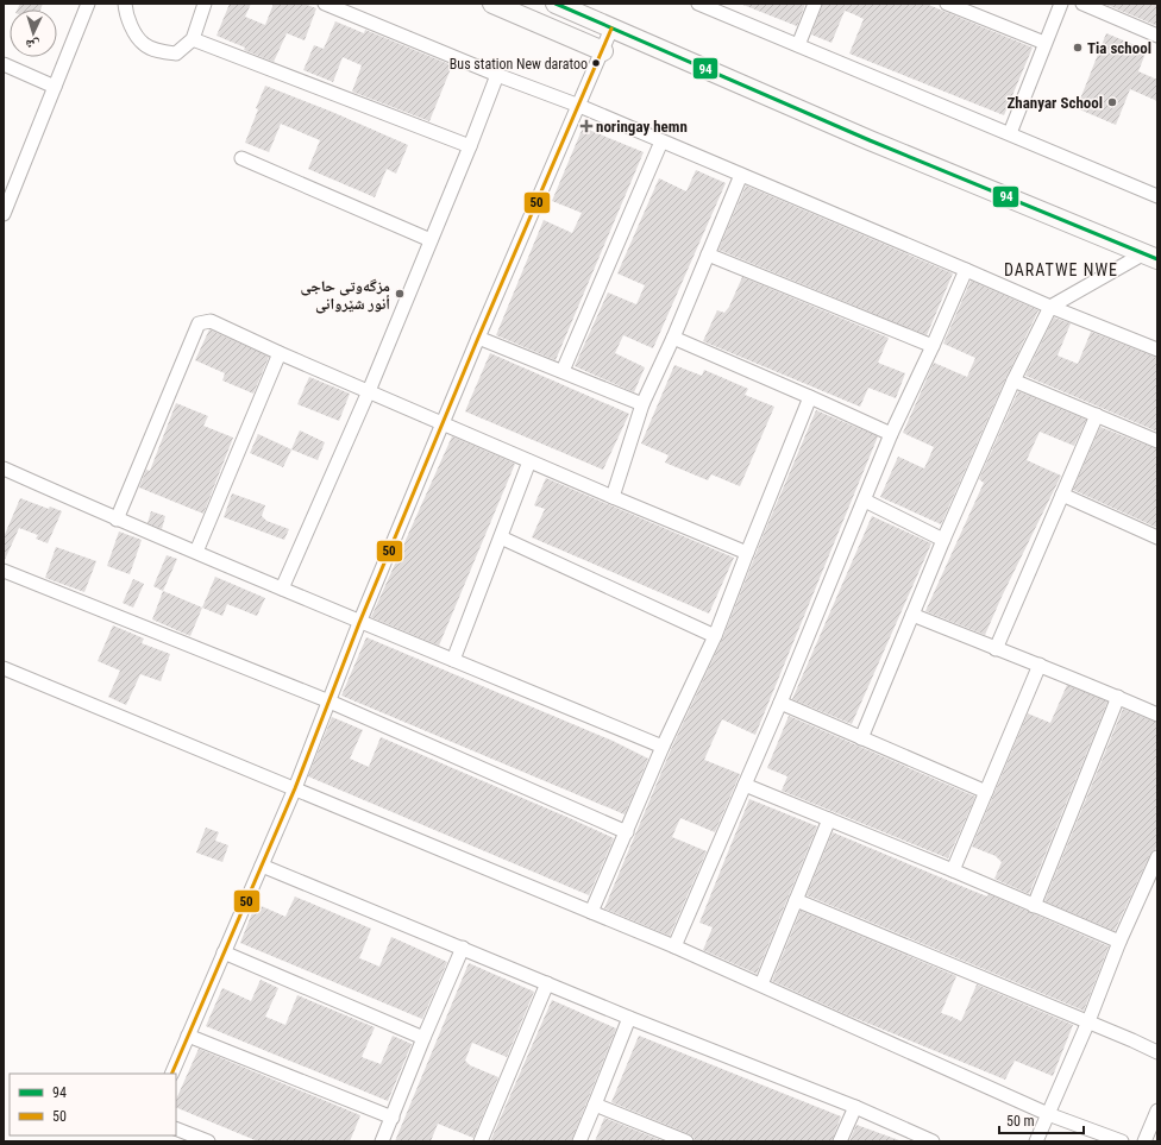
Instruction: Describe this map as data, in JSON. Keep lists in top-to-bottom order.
{
  "districts": ["DARATWE NWE"],
  "places": {
    "other": [
      "Tia school",
      "Bus station New daratoo",
      "Zhanyar School",
      "مزگەوتی حاجی أنور شێروانی"
    ],
    "health": ["noringay hemn"]
  },
  "lines": ["transit line 94", "transit line 50"],
  "legend": ["94", "50"],
  "scale_bar": "50 m",
  "north": "bottom"
}
